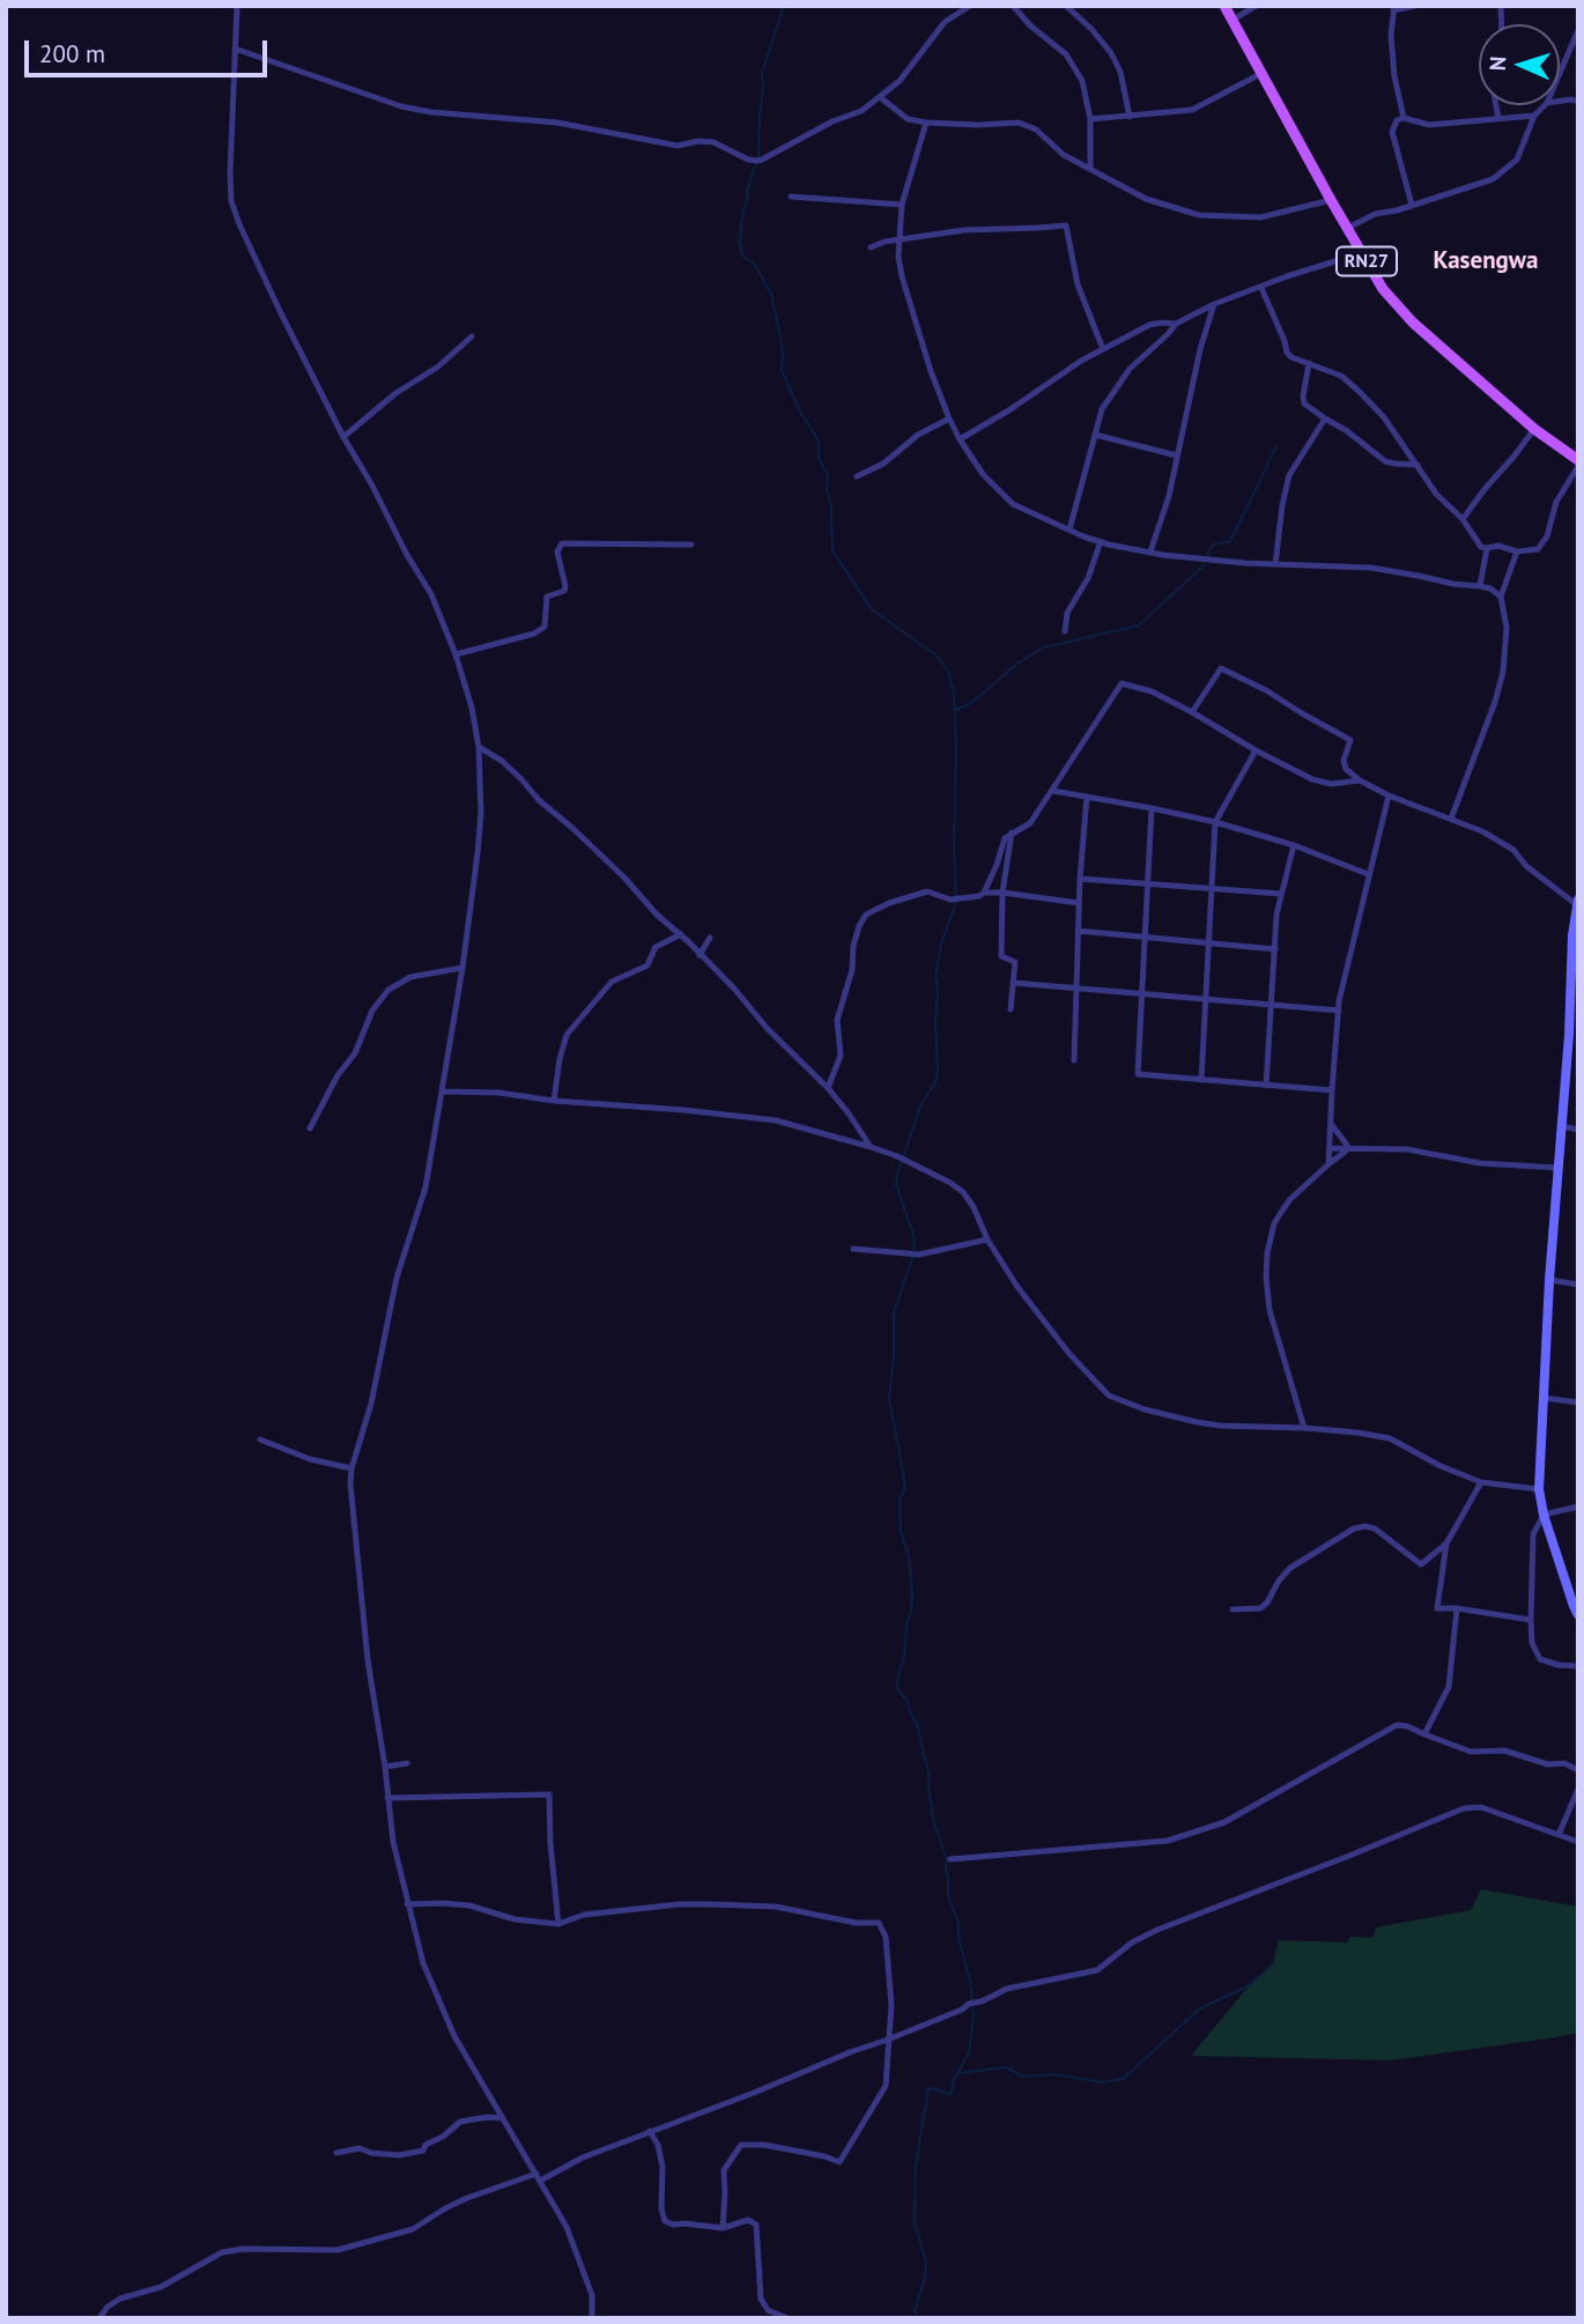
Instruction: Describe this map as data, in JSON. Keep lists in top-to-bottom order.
{
  "streets": {
    "main road": ["RN27"]
  },
  "districts": ["Kasengwa"],
  "scale_bar": "200 m",
  "north": "left"
}
